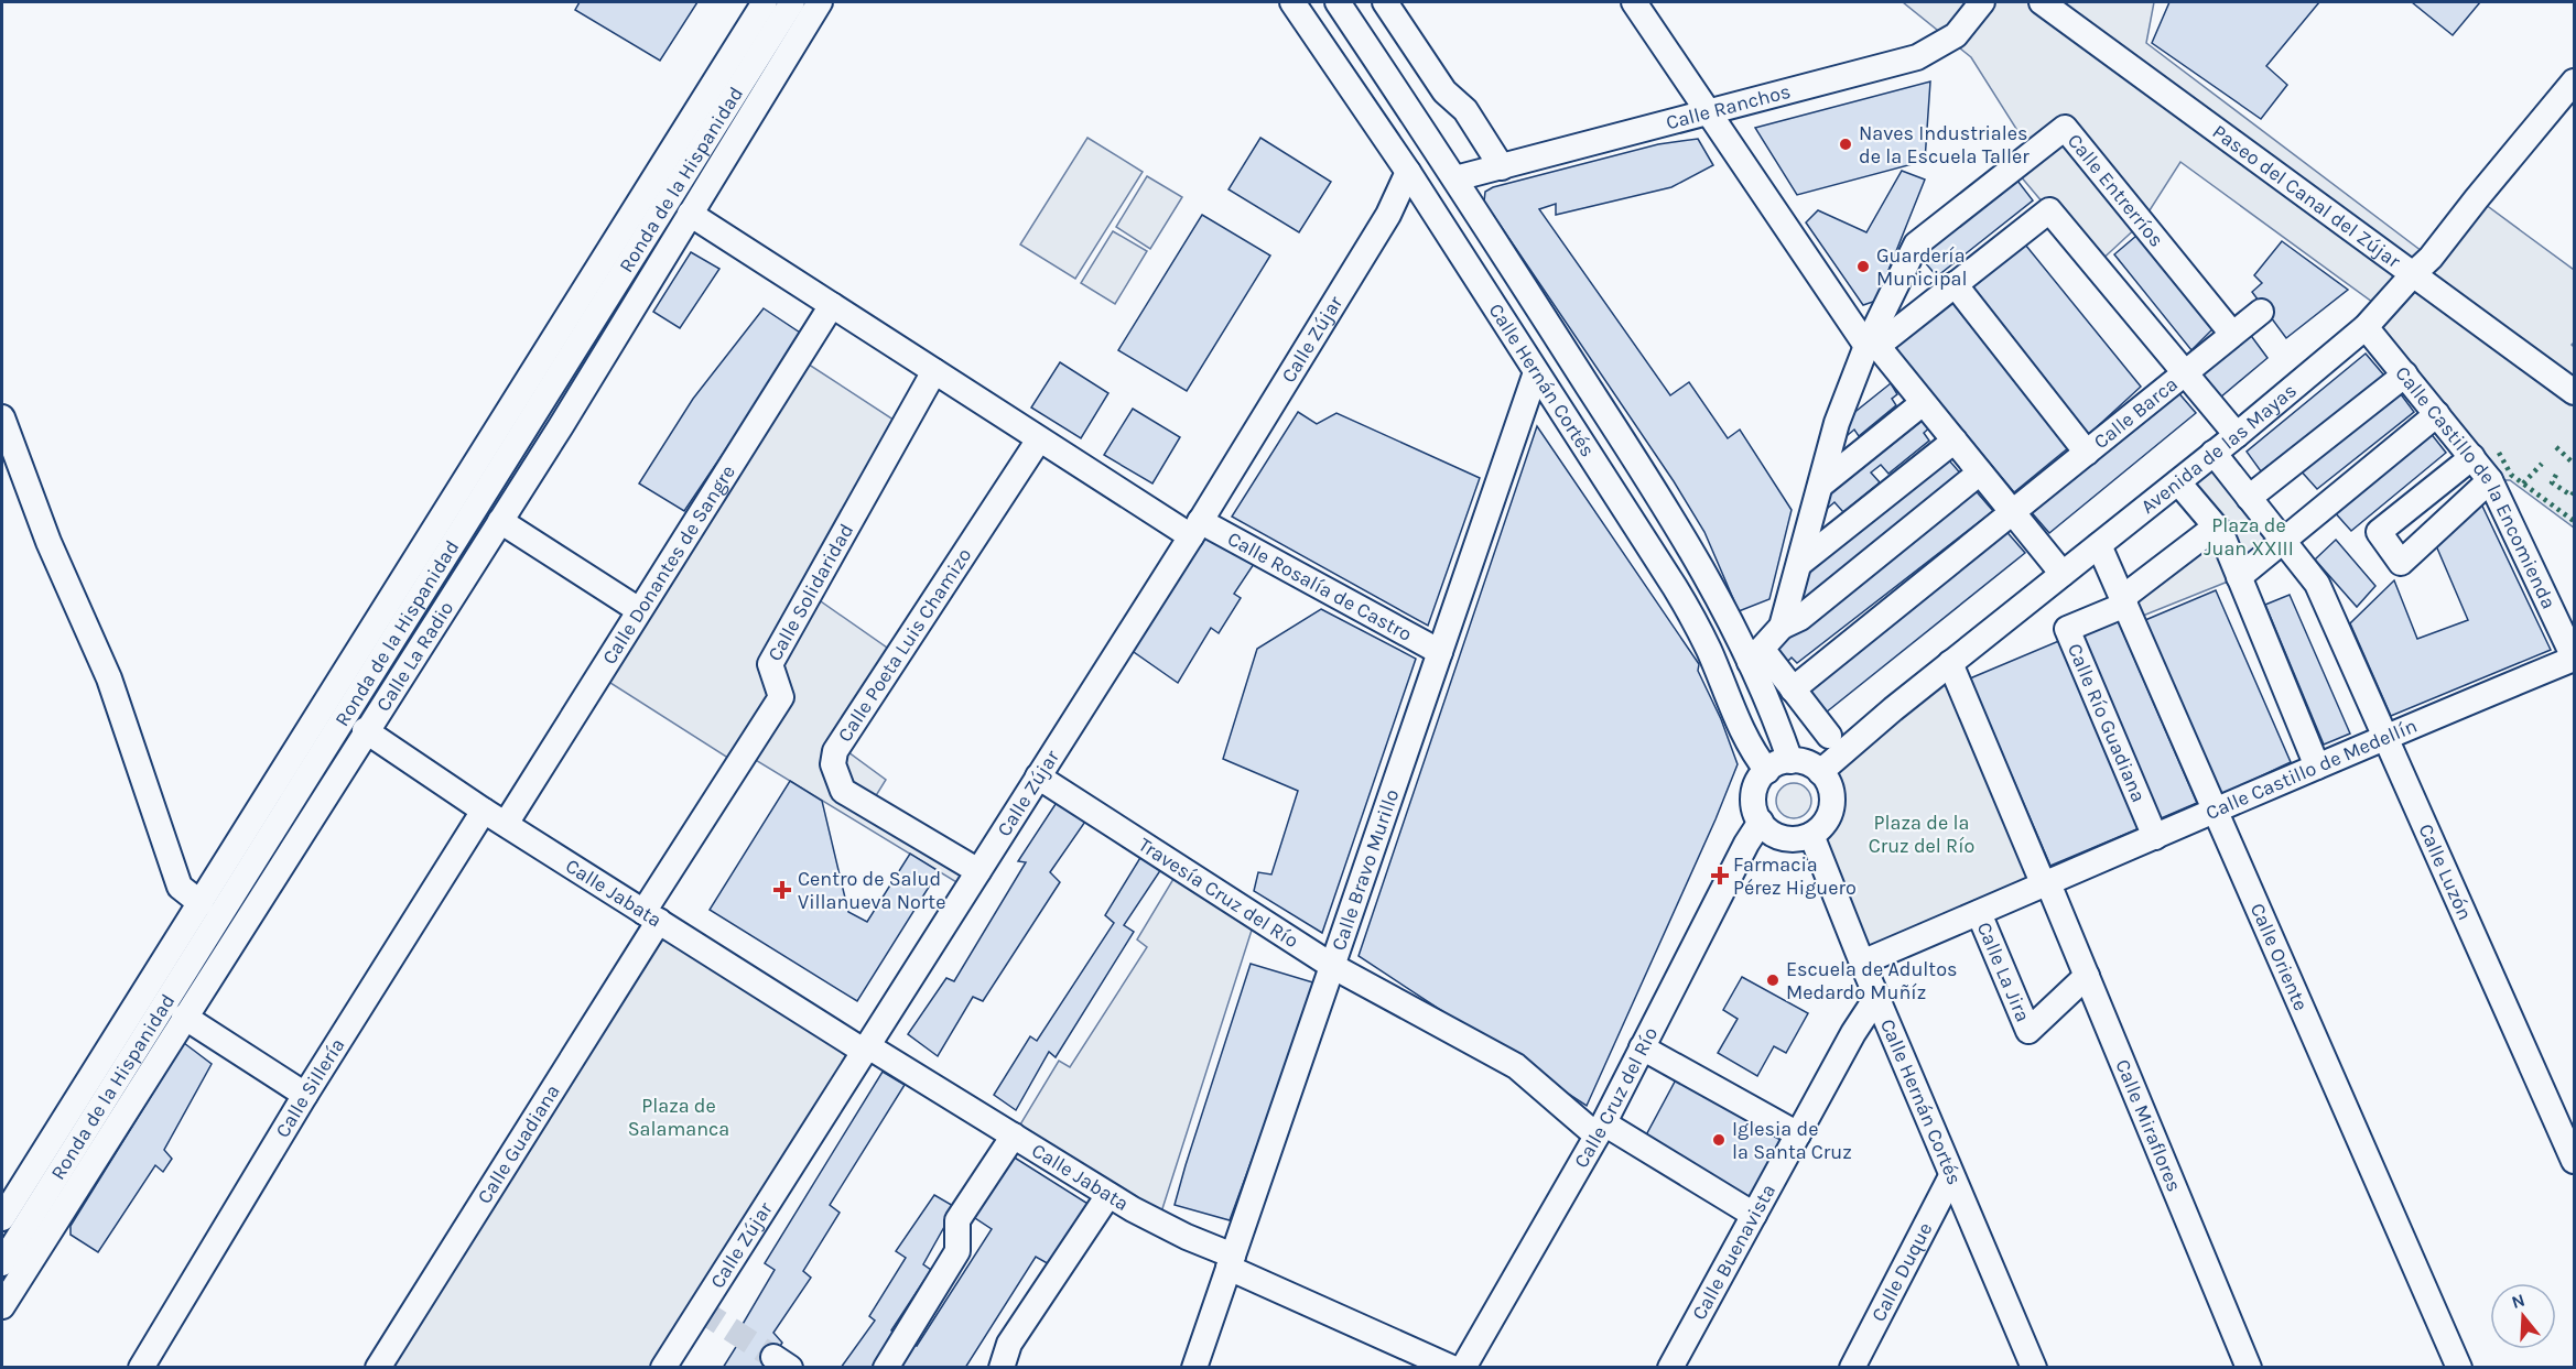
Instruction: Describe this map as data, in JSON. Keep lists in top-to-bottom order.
{
  "streets": {
    "street": [
      "Calle Ranchos",
      "Ronda de la Hispanidad",
      "Calle Entrerríos",
      "Paseo del Canal del Zújar",
      "Calle Zújar",
      "Calle Hernán Cortés",
      "Calle Barca",
      "Avenida de las Mayas",
      "Calle Castillo de la Encomienda",
      "Calle Donantes de Sangre",
      "Calle Rosalía de Castro",
      "Calle Solidaridad",
      "Calle Poeta Luis Chamizo",
      "Calle La Radio",
      "Calle Río Guadiana",
      "Calle Castillo de Medellín",
      "Calle Bravo Murillo",
      "Calle Luzón",
      "Calle Jabata",
      "Travesía Cruz del Río",
      "Calle Oriente",
      "Calle La Jira",
      "Calle Sillería",
      "Calle Cruz del Río",
      "Calle Miraflores",
      "Calle Guadiana",
      "Calle Buenavista",
      "Calle Duque"
    ]
  },
  "crossings": [
    ["Calle Ranchos", "Calle Hernán Cortés"],
    ["Calle Entrerríos", "Calle Barca"],
    ["Paseo del Canal del Zújar", "Avenida de las Mayas"],
    ["Calle Zújar", "Calle Hernán Cortés"],
    ["Calle Zújar", "Calle Rosalía de Castro"],
    ["Calle Zújar", "Calle Poeta Luis Chamizo"],
    ["Calle Zújar", "Calle Jabata"],
    ["Calle Zújar", "Travesía Cruz del Río"],
    ["Calle Hernán Cortés", "Avenida de las Mayas"],
    ["Calle Hernán Cortés", "Calle Bravo Murillo"],
    ["Calle Hernán Cortés", "Calle Cruz del Río"],
    ["Calle Hernán Cortés", "Calle Buenavista"],
    ["Calle Hernán Cortés", "Calle Duque"],
    ["Avenida de las Mayas", "Calle Castillo de la Encomienda"],
    ["Avenida de las Mayas", "Calle Oriente"],
    ["Avenida de las Mayas", "Calle Cruz del Río"],
    ["Calle Castillo de la Encomienda", "Calle Castillo de Medellín"],
    ["Calle Donantes de Sangre", "Calle Rosalía de Castro"],
    ["Calle Donantes de Sangre", "Calle Jabata"],
    ["Calle Rosalía de Castro", "Calle Solidaridad"],
    ["Calle Rosalía de Castro", "Calle Poeta Luis Chamizo"],
    ["Calle Rosalía de Castro", "Calle La Radio"],
    ["Calle Rosalía de Castro", "Calle Bravo Murillo"],
    ["Calle Solidaridad", "Calle Jabata"],
    ["Calle Solidaridad", "Calle Guadiana"],
    ["Calle La Radio", "Calle Jabata"],
    ["Calle Río Guadiana", "Calle Castillo de Medellín"],
    ["Calle Río Guadiana", "Calle Oriente"],
    ["Calle Castillo de Medellín", "Calle Luzón"],
    ["Calle Castillo de Medellín", "Calle Oriente"],
    ["Calle Castillo de Medellín", "Calle Miraflores"],
    ["Calle Bravo Murillo", "Calle Jabata"],
    ["Calle Bravo Murillo", "Travesía Cruz del Río"],
    ["Calle Jabata", "Calle Sillería"],
    ["Calle Jabata", "Calle Guadiana"],
    ["Travesía Cruz del Río", "Calle Cruz del Río"],
    ["Travesía Cruz del Río", "Calle Buenavista"],
    ["Calle La Jira", "Calle Miraflores"]
  ],
  "parks": ["Plaza de Juan XXIII", "Plaza de la Cruz del Río", "Plaza de Salamanca"],
  "places": {
    "other": [
      "Naves Industriales de la Escuela Taller",
      "Guardería Municipal",
      "Escuela de Adultos Medardo Muñíz",
      "Iglesia de la Santa Cruz"
    ],
    "health": ["Farmacia Pérez Higuero", "Centro de Salud Villanueva Norte"]
  },
  "north": "top"
}
